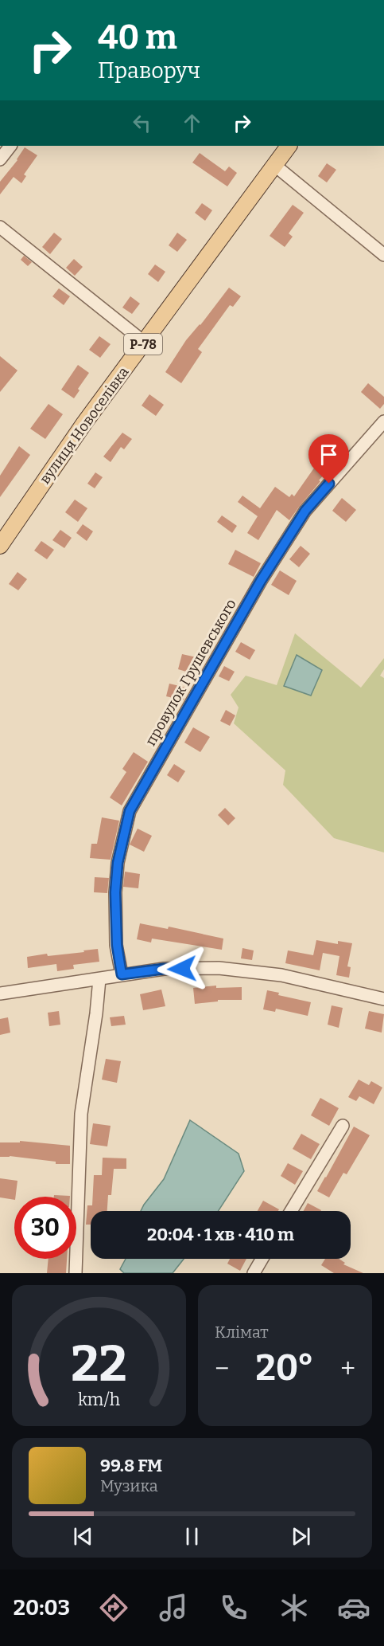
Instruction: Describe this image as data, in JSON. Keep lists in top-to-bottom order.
{
  "streets": {
    "main road": ["Р-78", "вулиця Новоселівка"],
    "street": ["провулок Грушевського"]
  },
  "page": {
    "turn": ["40 m", "Праворуч"],
    "limit": "30",
    "trip": "20:04 · 1 хв · 410 m",
    "tile": "Клімат",
    "heat": ["−", "20°", "+"],
    "song": ["99.8 FM", "Музика"],
    "tabs": "20:03",
    "gauge": ["22", "km/h"]
  }
}
